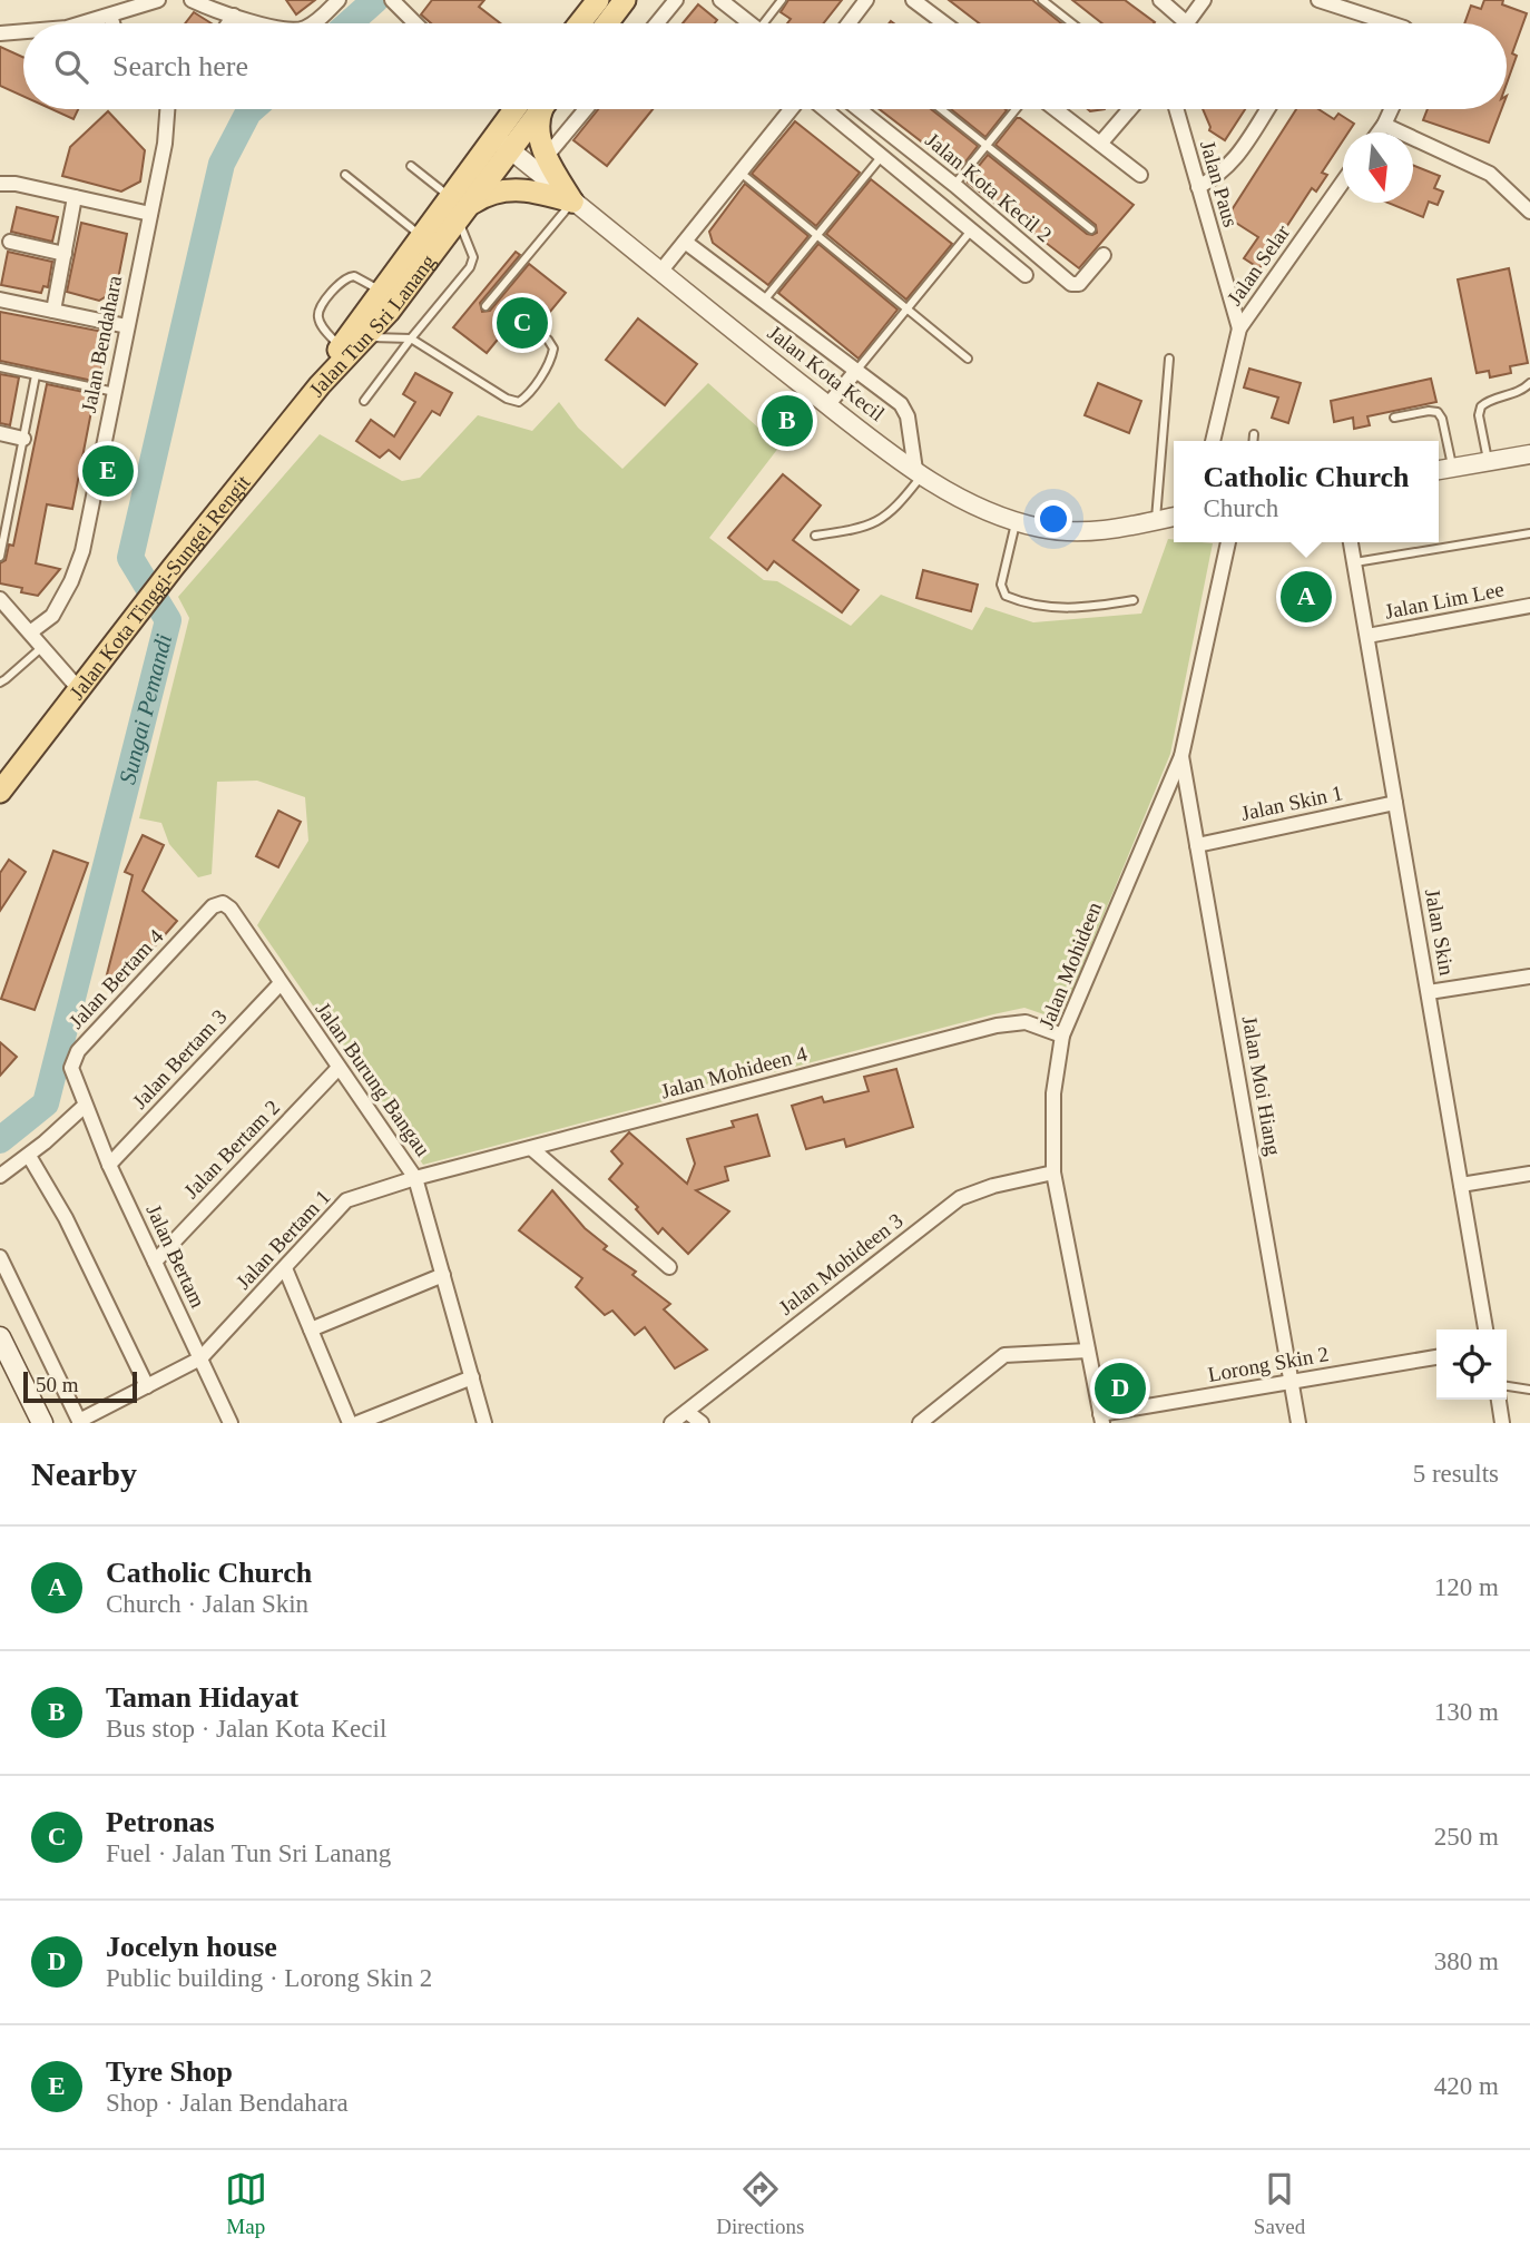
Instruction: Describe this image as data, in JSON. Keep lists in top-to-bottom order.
{
  "streets": {
    "main road": ["Jalan Tun Sri Lanang", "Jalan Kota Tinggi-Sungei Rengit"],
    "street": [
      "Jalan Paus",
      "Jalan Kota Kecil 2",
      "Jalan Selar",
      "Jalan Bendahara",
      "Jalan Kota Kecil",
      "Jalan Lim Lee",
      "Jalan Skin 1",
      "Jalan Skin",
      "Jalan Mohideen",
      "Jalan Bertam 4",
      "Jalan Bertam 3",
      "Jalan Mohideen 4",
      "Jalan Burung Bangau",
      "Jalan Moi Hiang",
      "Jalan Bertam 2",
      "Jalan Bertam 1",
      "Jalan Bertam",
      "Jalan Mohideen 3",
      "Lorong Skin 2"
    ]
  },
  "crossings": [
    ["Jalan Paus", "Jalan Selar"],
    ["Jalan Tun Sri Lanang", "Jalan Kota Kecil"],
    ["Jalan Tun Sri Lanang", "Jalan Kota Tinggi-Sungei Rengit"],
    ["Jalan Lim Lee", "Jalan Skin"],
    ["Jalan Skin 1", "Jalan Skin"],
    ["Jalan Skin 1", "Jalan Moi Hiang"],
    ["Jalan Mohideen", "Jalan Mohideen 4"],
    ["Jalan Mohideen", "Jalan Moi Hiang"],
    ["Jalan Mohideen", "Jalan Mohideen 3"],
    ["Jalan Mohideen", "Lorong Skin 2"],
    ["Jalan Bertam 4", "Jalan Burung Bangau"],
    ["Jalan Bertam 4", "Jalan Bertam"],
    ["Jalan Bertam 3", "Jalan Burung Bangau"],
    ["Jalan Bertam 3", "Jalan Bertam"],
    ["Jalan Mohideen 4", "Jalan Burung Bangau"],
    ["Jalan Mohideen 4", "Jalan Bertam 1"],
    ["Jalan Burung Bangau", "Jalan Bertam 2"],
    ["Jalan Burung Bangau", "Jalan Bertam 1"],
    ["Jalan Moi Hiang", "Lorong Skin 2"],
    ["Jalan Bertam 2", "Jalan Bertam"],
    ["Jalan Bertam 1", "Jalan Bertam"]
  ],
  "water": ["Sungai Pemandi"],
  "scale_bar": "50 m",
  "north": "bottom",
  "page": {
    "search": "Search here",
    "pins": [
      "C",
      "B",
      "E",
      "A",
      "D"
    ],
    "popup": ["Catholic Church", "Church"],
    "scale": "50 m",
    "heading": ["Nearby", "5 results"],
    "list": [
      {
        "mark": "A",
        "name": "Catholic Church",
        "note": "Church · Jalan Skin",
        "value": "120 m"
      },
      {
        "mark": "B",
        "name": "Taman Hidayat",
        "note": "Bus stop · Jalan Kota Kecil",
        "value": "130 m"
      },
      {
        "mark": "C",
        "name": "Petronas",
        "note": "Fuel · Jalan Tun Sri Lanang",
        "value": "250 m"
      },
      {
        "mark": "D",
        "name": "Jocelyn house",
        "note": "Public building · Lorong Skin 2",
        "value": "380 m"
      },
      {
        "mark": "E",
        "name": "Tyre Shop",
        "note": "Shop · Jalan Bendahara",
        "value": "420 m"
      }
    ],
    "nav": ["Map", "Directions", "Saved"]
  }
}
